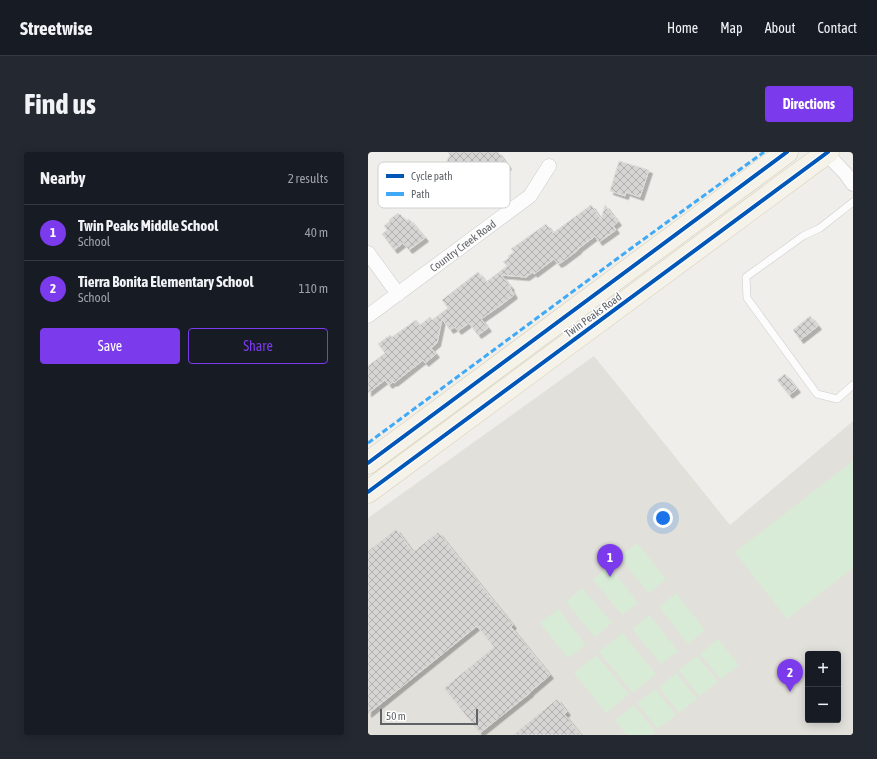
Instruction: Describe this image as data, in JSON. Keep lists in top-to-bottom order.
{
  "streets": {
    "main road": ["Twin Peaks Road"],
    "street": ["Country Creek Road"]
  },
  "legend": ["Cycle path", "Path"],
  "scale_bar": "50 m",
  "page": {
    "header": "Streetwise",
    "nav": [
      "Home",
      "Map",
      "About",
      "Contact"
    ],
    "buttons": [
      "Directions",
      ["Save", "Share"]
    ],
    "title": "Find us",
    "heading": ["Nearby", "2 results"],
    "list": [
      {
        "mark": "1",
        "name": "Twin Peaks Middle School",
        "note": "School",
        "value": "40 m"
      },
      {
        "mark": "2",
        "name": "Tierra Bonita Elementary School",
        "note": "School",
        "value": "110 m"
      }
    ],
    "pins": ["1", "2"],
    "map_buttons": ["+", "−"],
    "scale": "50 m"
  }
}
